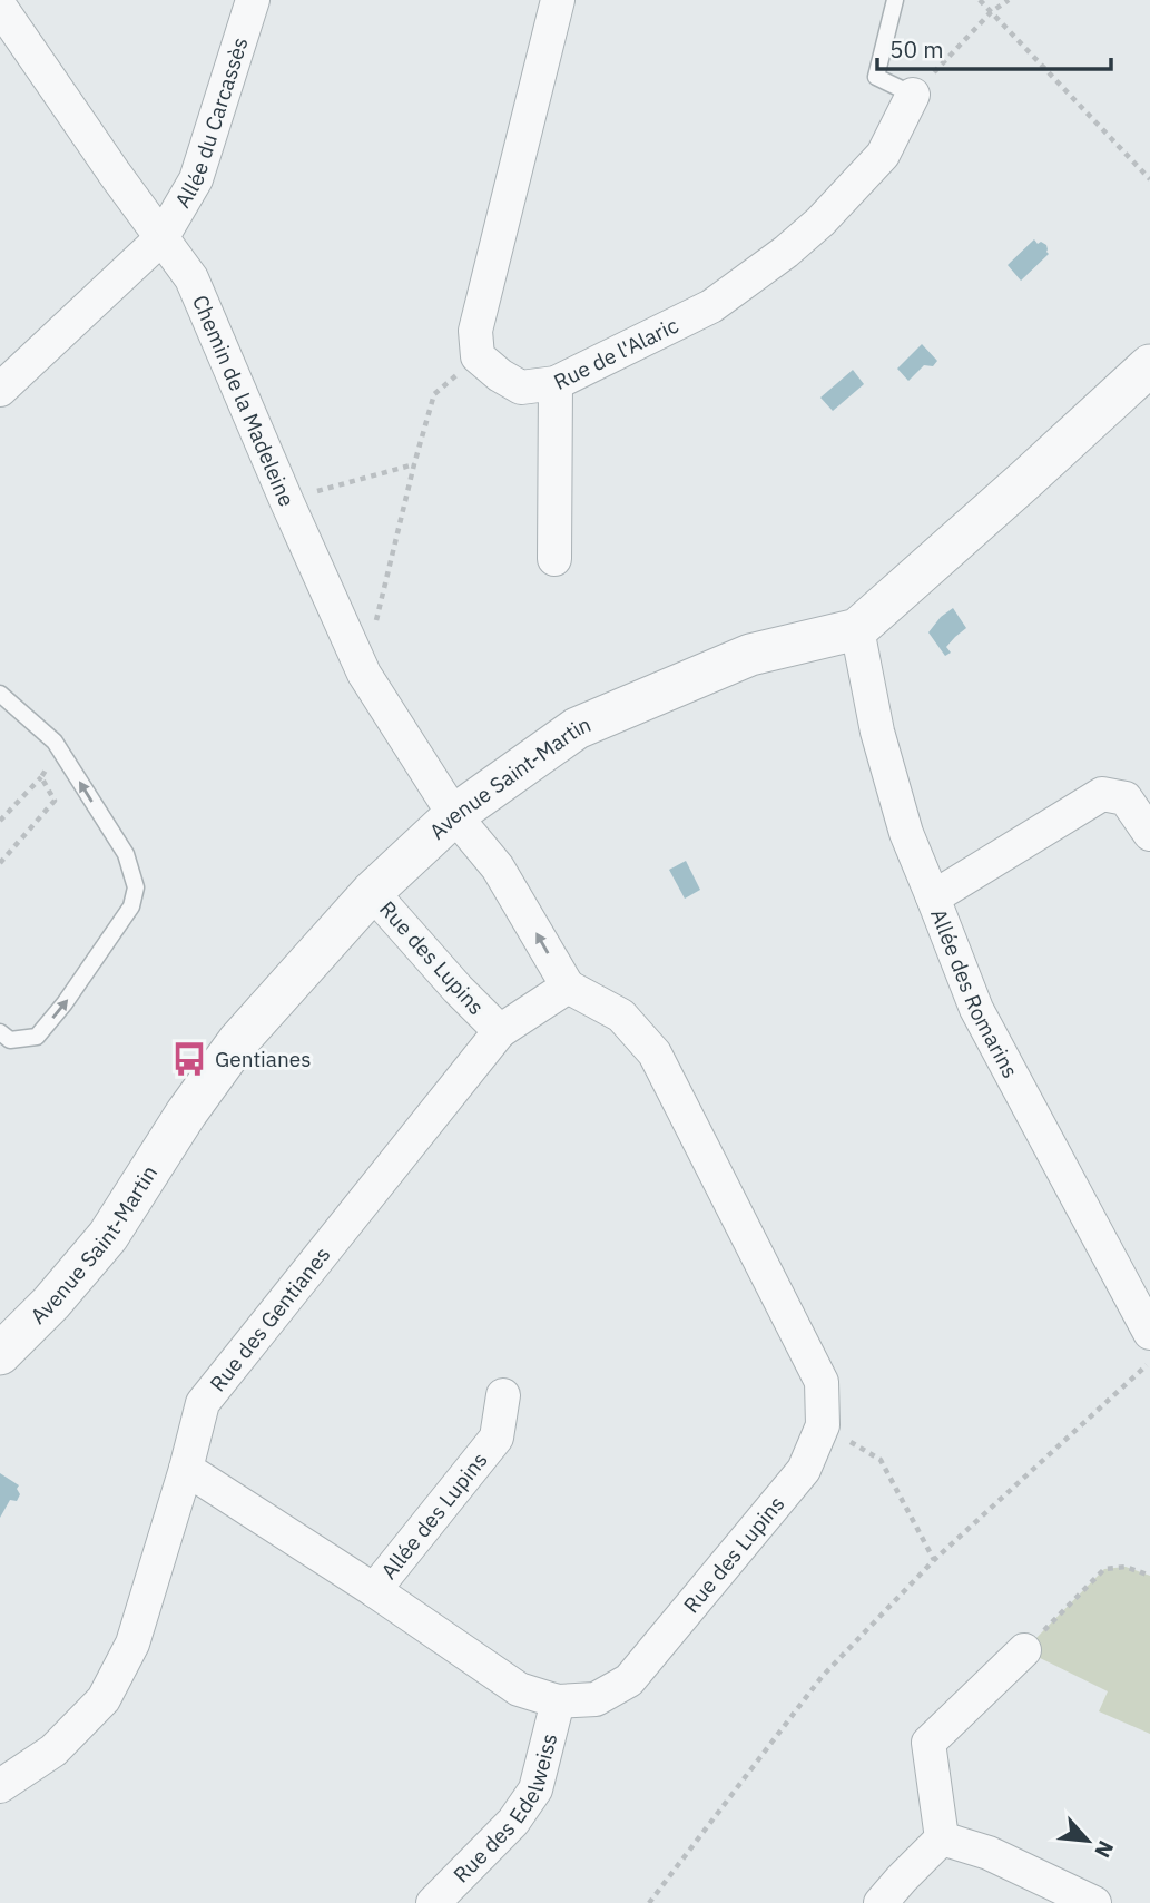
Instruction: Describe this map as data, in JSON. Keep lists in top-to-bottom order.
{
  "streets": {
    "street": [
      "Allée du Carcassès",
      "Rue de l'Alaric",
      "Chemin de la Madeleine",
      "Avenue Saint-Martin",
      "Rue des Lupins",
      "Allée des Romarins",
      "Rue des Gentianes",
      "Allée des Lupins",
      "Rue des Edelweiss"
    ]
  },
  "crossings": [
    ["Allée du Carcassès", "Chemin de la Madeleine"],
    ["Chemin de la Madeleine", "Avenue Saint-Martin"],
    ["Avenue Saint-Martin", "Rue des Lupins"],
    ["Avenue Saint-Martin", "Allée des Romarins"],
    ["Rue des Lupins", "Rue des Gentianes"],
    ["Rue des Lupins", "Allée des Lupins"],
    ["Rue des Lupins", "Rue des Edelweiss"]
  ],
  "places": {
    "bus stop": ["Gentianes"]
  },
  "scale_bar": "50 m",
  "north": "bottom right"
}
